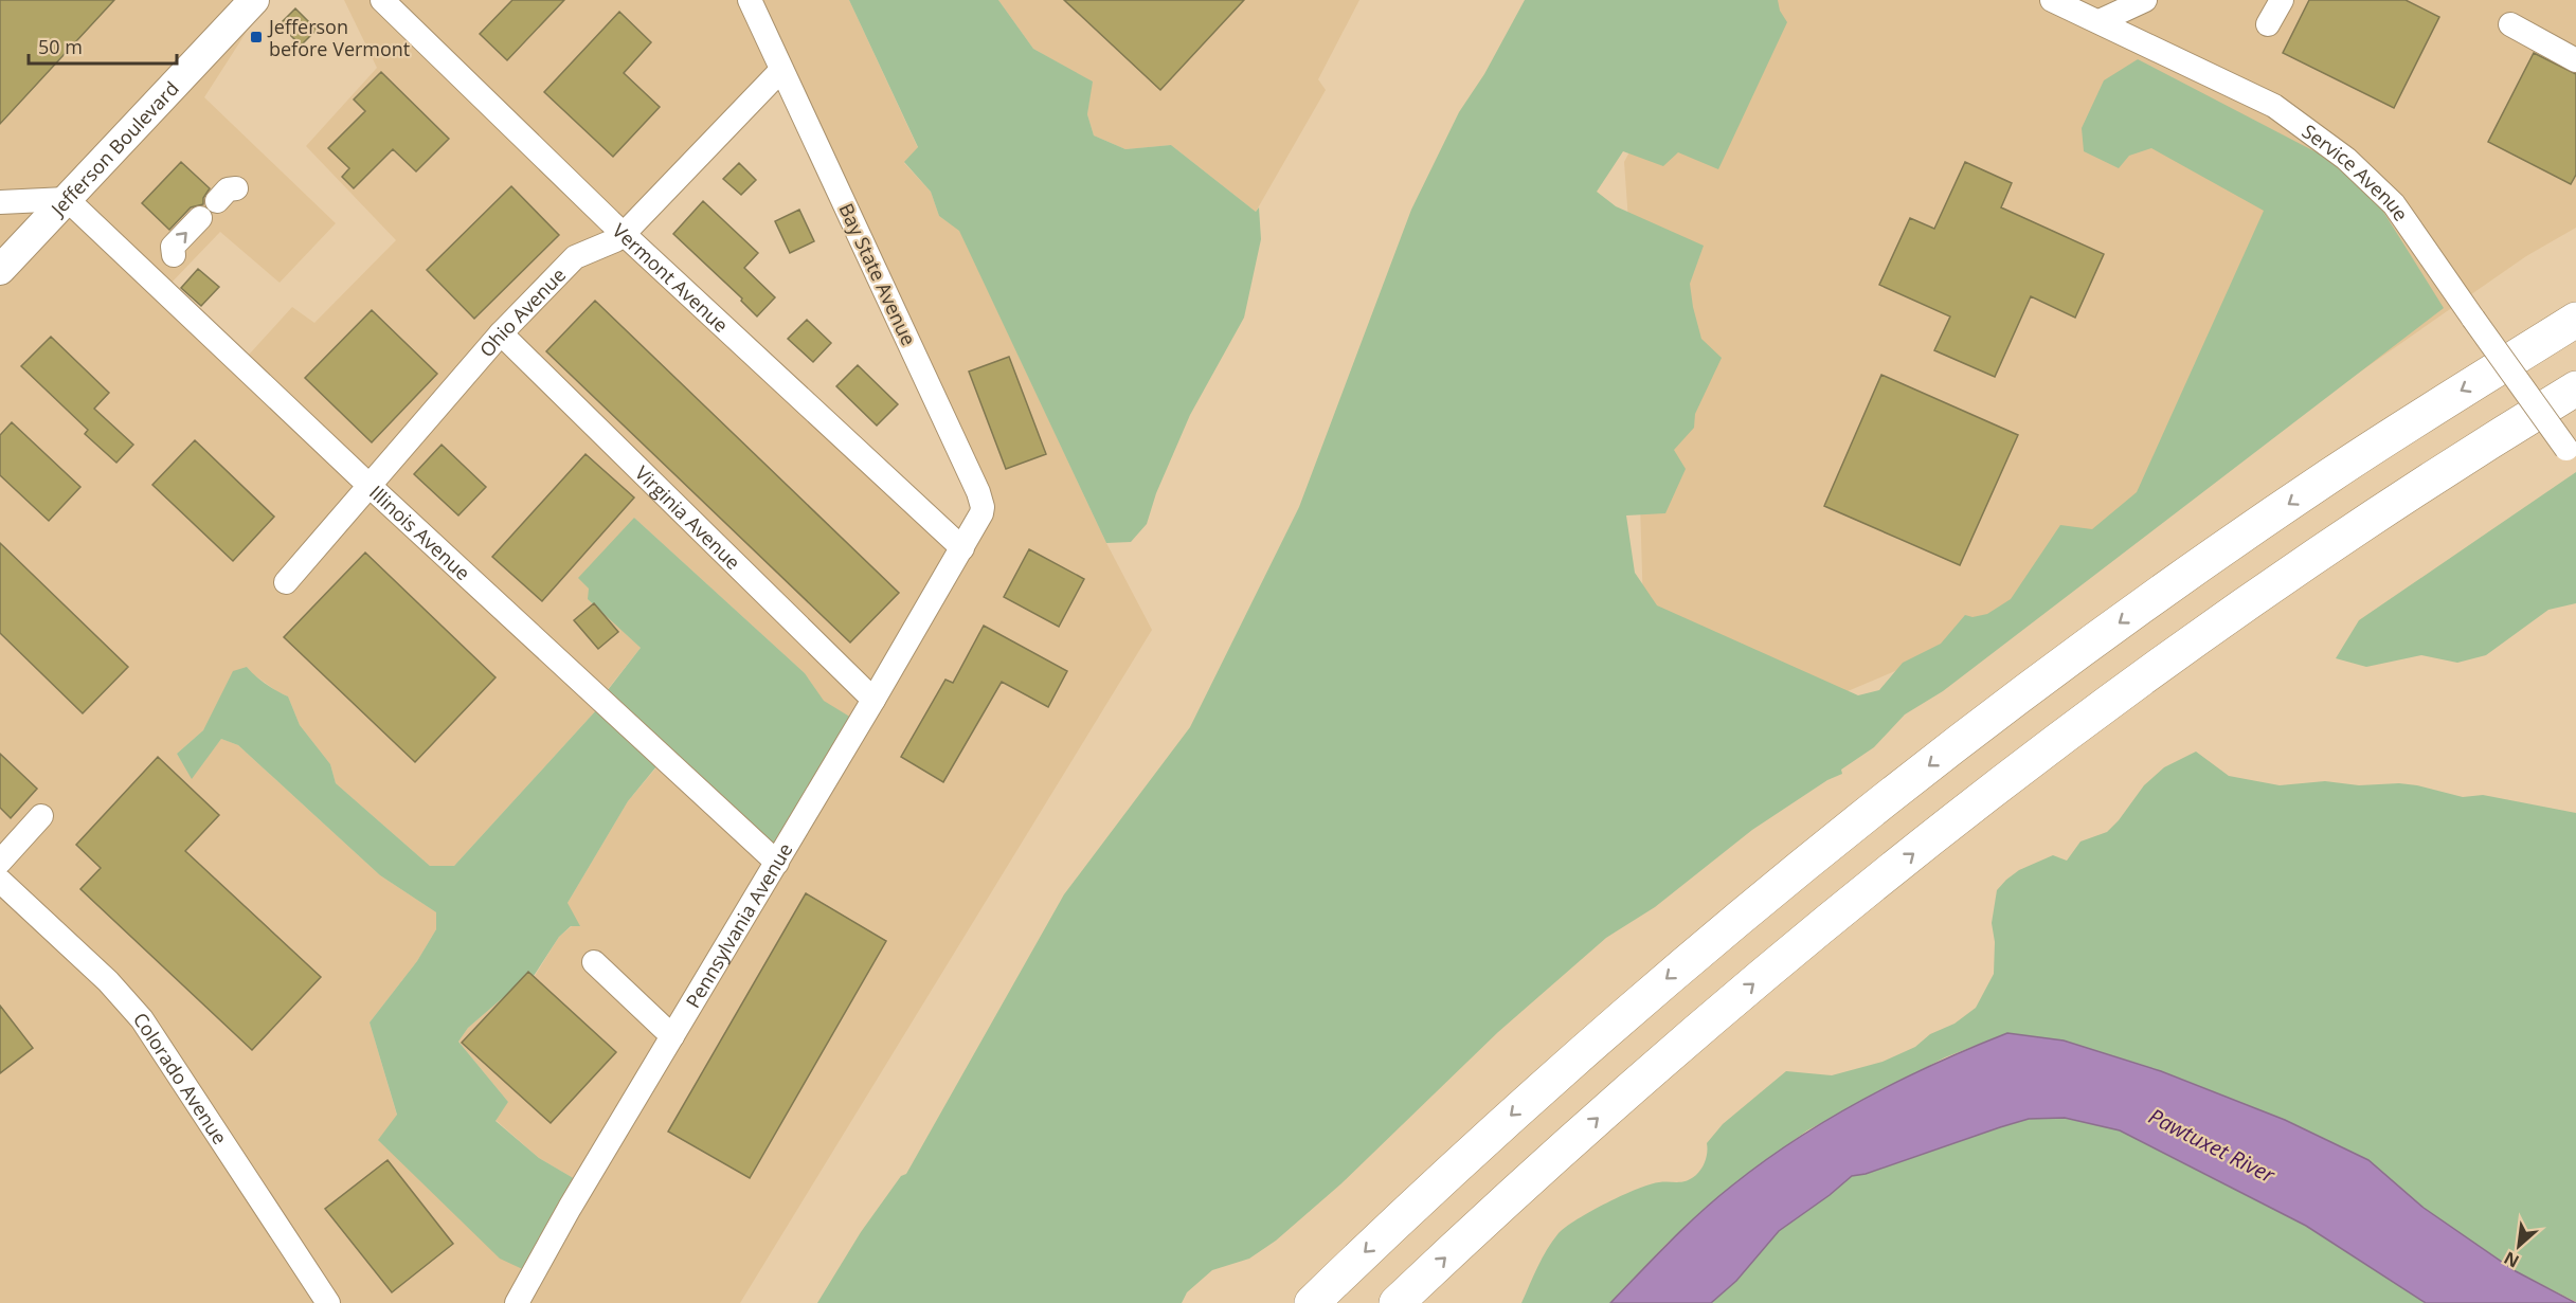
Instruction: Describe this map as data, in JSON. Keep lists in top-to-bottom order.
{
  "streets": {
    "main road": ["Jefferson Boulevard"],
    "street": [
      "Service Avenue",
      "Bay State Avenue",
      "Vermont Avenue",
      "Ohio Avenue",
      "Virginia Avenue",
      "Illinois Avenue",
      "Pennsylvania Avenue",
      "Colorado Avenue"
    ]
  },
  "crossings": [
    ["Jefferson Boulevard", "Illinois Avenue"],
    ["Bay State Avenue", "Vermont Avenue"],
    ["Bay State Avenue", "Ohio Avenue"],
    ["Bay State Avenue", "Pennsylvania Avenue"],
    ["Vermont Avenue", "Ohio Avenue"],
    ["Vermont Avenue", "Pennsylvania Avenue"],
    ["Ohio Avenue", "Virginia Avenue"],
    ["Ohio Avenue", "Illinois Avenue"],
    ["Virginia Avenue", "Pennsylvania Avenue"],
    ["Illinois Avenue", "Pennsylvania Avenue"]
  ],
  "water": ["Pawtuxet River"],
  "places": {
    "transit": ["Jefferson before Vermont"]
  },
  "scale_bar": "50 m",
  "north": "bottom left"
}
